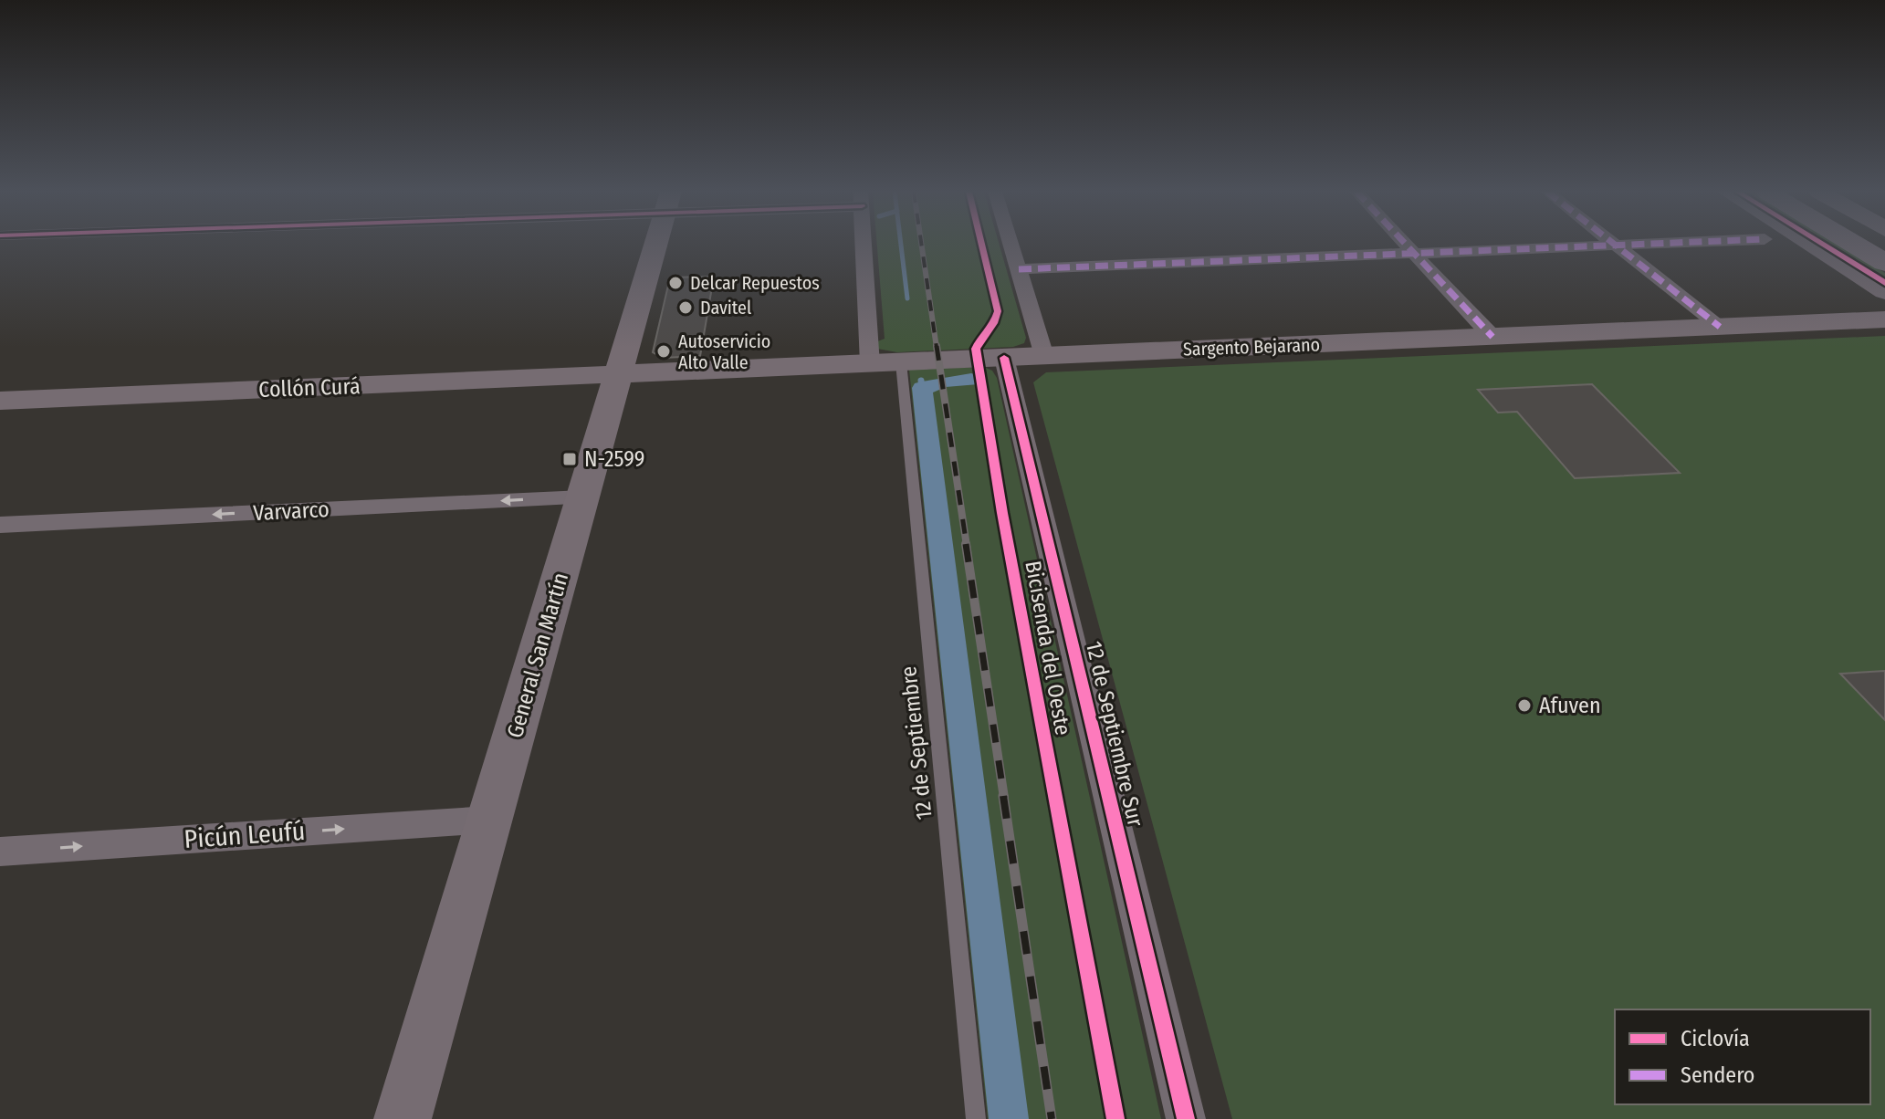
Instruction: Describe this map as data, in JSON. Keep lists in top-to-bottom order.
{
  "streets": {
    "main road": ["Sargento Bejarano", "Collón Curá", "General San Martín"],
    "street": ["Varvarco", "12 de Septiembre Sur", "Picún Leufú"],
    "lane": ["12 de Septiembre"],
    "cycle path": ["Bicisenda del Oeste"]
  },
  "crossings": [
    ["Sargento Bejarano", "Collón Curá"],
    ["Sargento Bejarano", "General San Martín"],
    ["Sargento Bejarano", "12 de Septiembre Sur"],
    ["Sargento Bejarano", "12 de Septiembre"],
    ["Collón Curá", "General San Martín"],
    ["Varvarco", "General San Martín"],
    ["General San Martín", "Picún Leufú"]
  ],
  "one_way": ["Varvarco", "Picún Leufú"],
  "places": {
    "other": [
      "Delcar Repuestos",
      "Davitel",
      "Autoservicio Alto Valle",
      "Afuven"
    ],
    "transit": ["N-2599"]
  },
  "legend": ["Ciclovía", "Sendero"]
}
